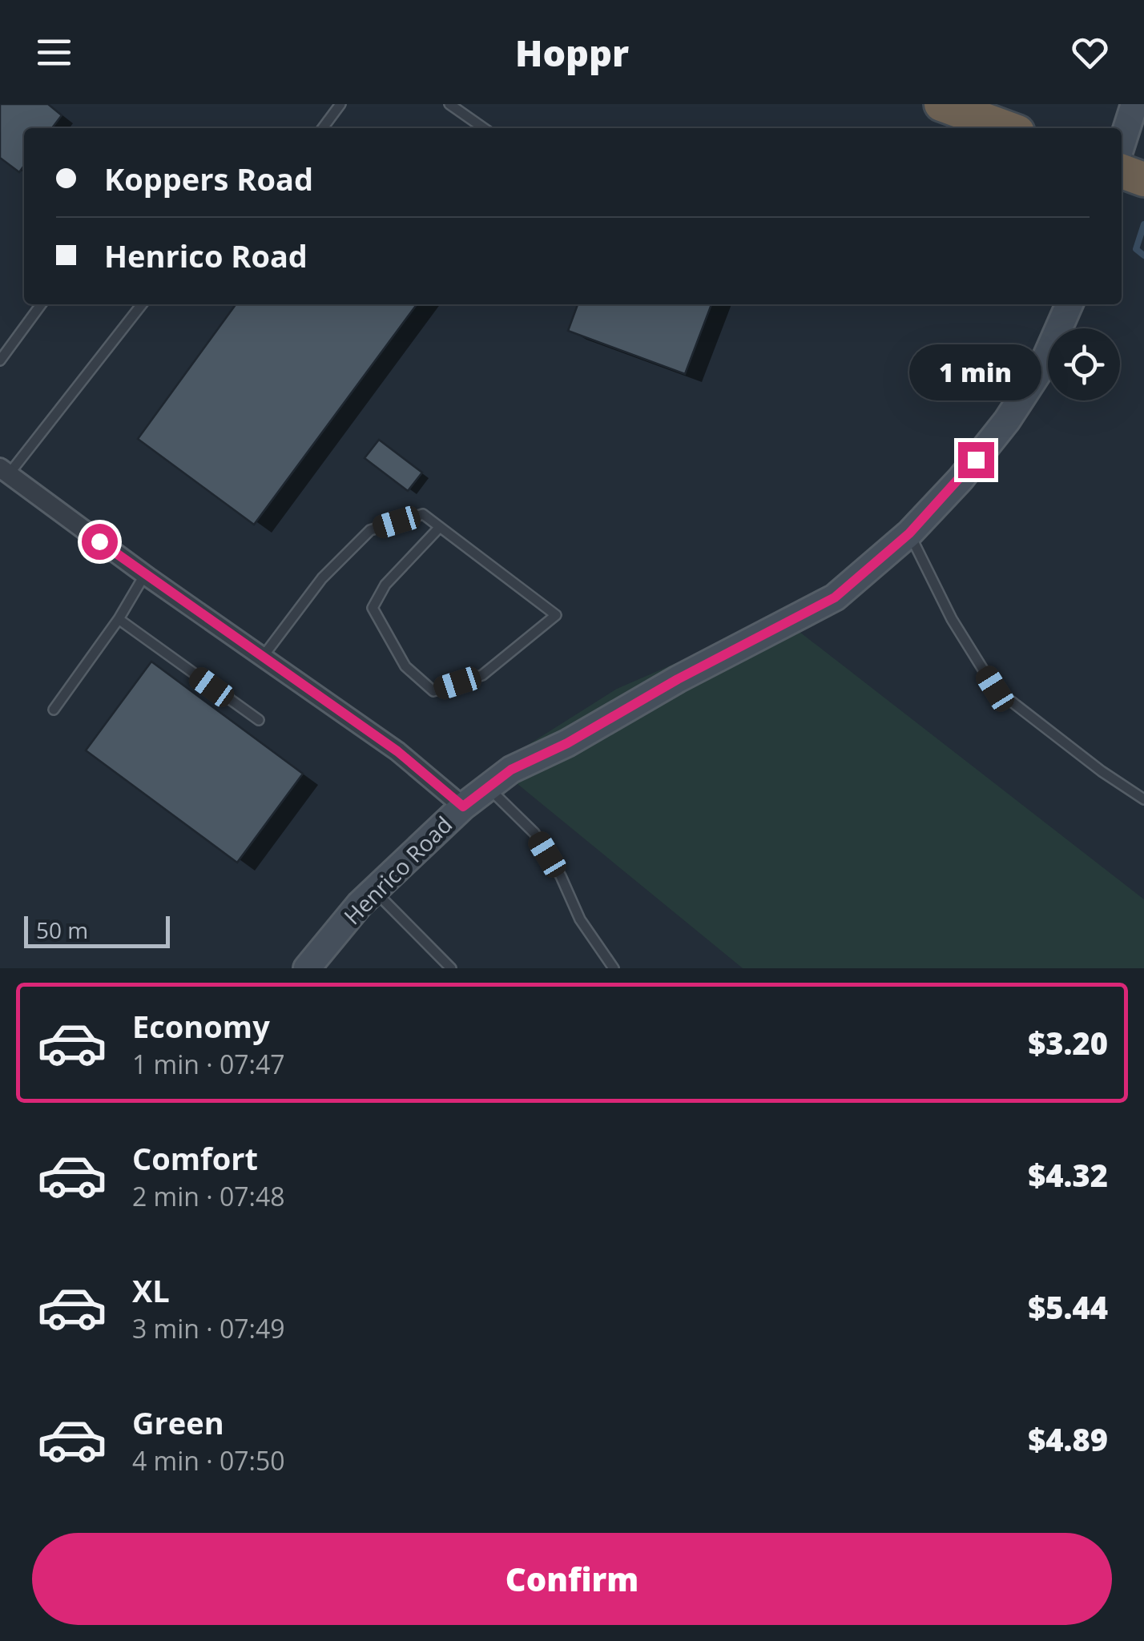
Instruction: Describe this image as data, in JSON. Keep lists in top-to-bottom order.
{
  "streets": {
    "street": ["Henrico Road"]
  },
  "scale_bar": "50 m",
  "page": {
    "header": "Hoppr",
    "banner": ["Koppers Road", "Henrico Road"],
    "bubble": "1 min",
    "scale": "50 m",
    "list": [
      {
        "name": "Economy",
        "note": "1 min · 07:47",
        "value": "$3.20"
      },
      {
        "name": "Comfort",
        "note": "2 min · 07:48",
        "value": "$4.32"
      },
      {
        "name": "XL",
        "note": "3 min · 07:49",
        "value": "$5.44"
      },
      {
        "name": "Green",
        "note": "4 min · 07:50",
        "value": "$4.89"
      }
    ],
    "buttons": "Confirm"
  }
}
